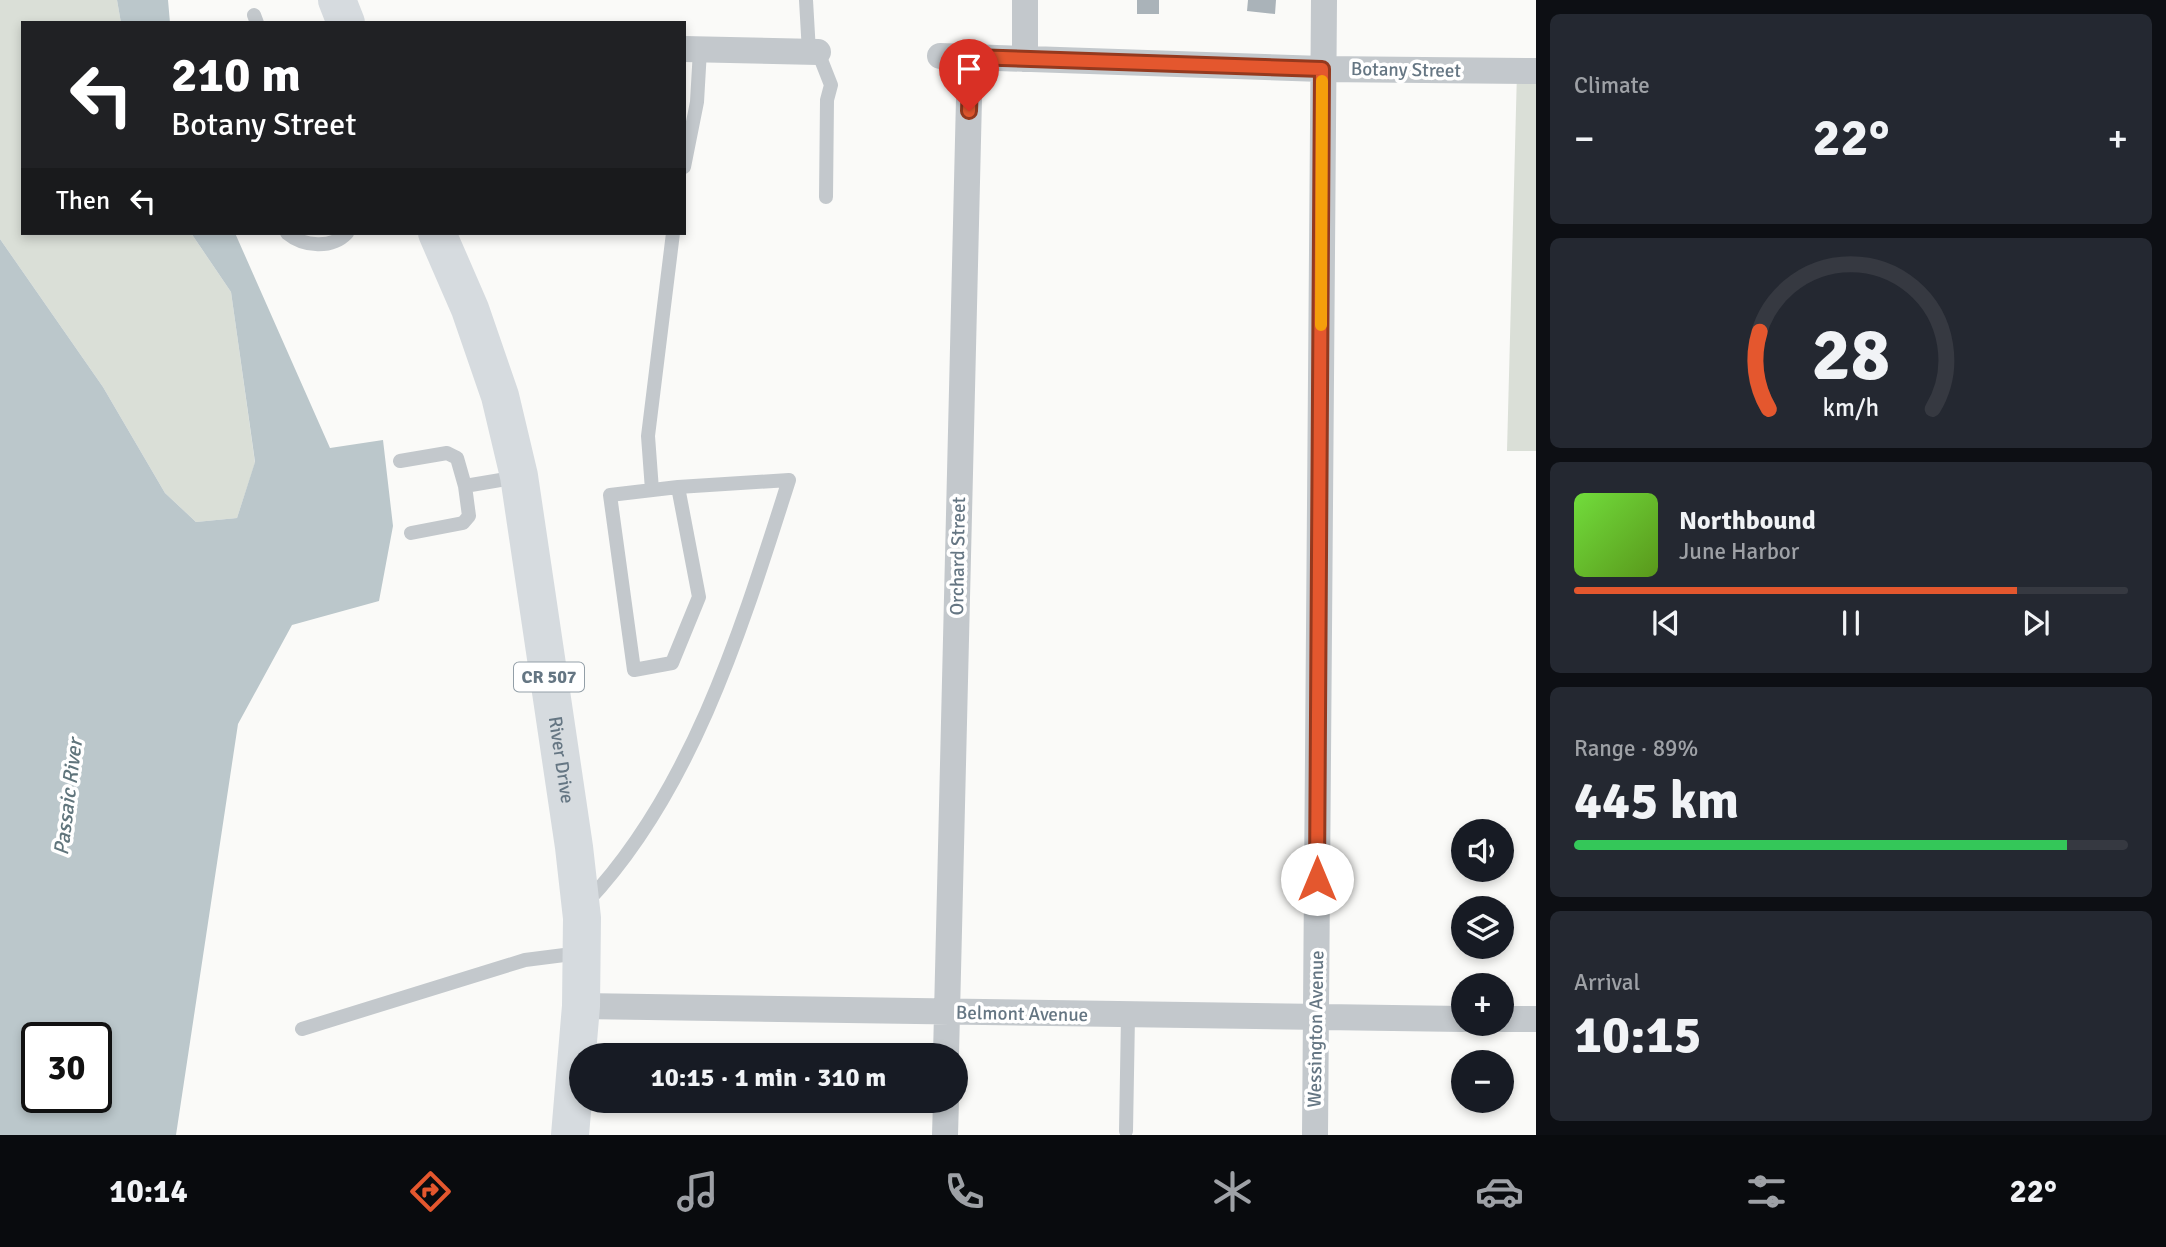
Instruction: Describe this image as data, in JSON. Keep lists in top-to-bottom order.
{
  "streets": {
    "main road": ["CR 507", "River Drive"],
    "street": [
      "Botany Street",
      "Orchard Street",
      "Belmont Avenue",
      "Wessington Avenue"
    ]
  },
  "crossings": [
    ["Botany Street", "Orchard Street"],
    ["Botany Street", "Wessington Avenue"],
    ["Orchard Street", "Belmont Avenue"],
    ["River Drive", "Belmont Avenue"],
    ["Belmont Avenue", "Wessington Avenue"]
  ],
  "water": ["Passaic River"],
  "page": {
    "tile": [
      "Climate",
      ["Range · 89%", "445 km"],
      ["Arrival", "10:15"]
    ],
    "turn": ["210 m", "Botany Street"],
    "heat": ["−", "22°", "+"],
    "then": "Then",
    "song": ["Northbound", "June Harbor"],
    "map_buttons": ["+", "−"],
    "limit": "30",
    "trip": "10:15 · 1 min · 310 m",
    "tabs": ["10:14", "22°"],
    "gauge": ["28", "km/h"]
  }
}
